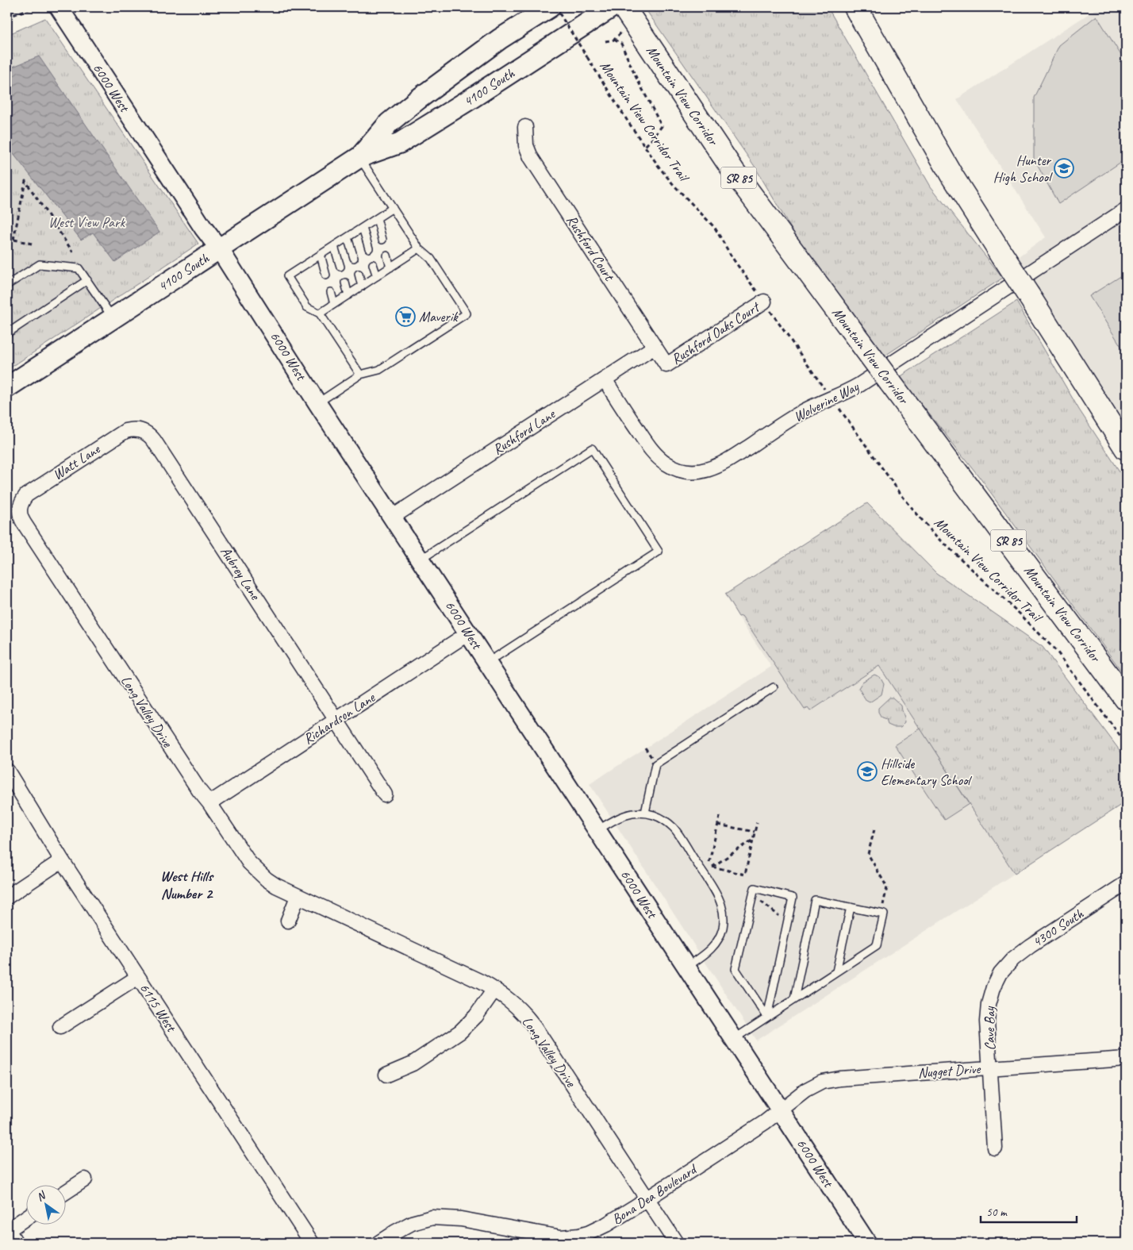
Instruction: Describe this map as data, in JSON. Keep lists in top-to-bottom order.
{
  "streets": {
    "highway": ["Mountain View Corridor", "SR 85"],
    "main road": ["4100 South"],
    "street": [
      "6000 West",
      "Rushford Court",
      "Rushford Oaks Court",
      "Wolverine Way",
      "Rushford Lane",
      "Watt Lane",
      "Aubrey Lane",
      "Long Valley Drive",
      "Richardson Lane",
      "4300 South",
      "6115 West",
      "Cave Bay",
      "Nugget Drive",
      "Bona Dea Boulevard"
    ],
    "path": ["Mountain View Corridor Trail"]
  },
  "crossings": [
    ["6000 West", "4100 South"],
    ["6000 West", "Rushford Lane"],
    ["6000 West", "Richardson Lane"],
    ["6000 West", "Nugget Drive"],
    ["6000 West", "Bona Dea Boulevard"],
    ["Rushford Court", "Rushford Oaks Court"],
    ["Rushford Court", "Rushford Lane"],
    ["Wolverine Way", "Rushford Lane"],
    ["Watt Lane", "Aubrey Lane"],
    ["Watt Lane", "Long Valley Drive"],
    ["Aubrey Lane", "Richardson Lane"],
    ["Long Valley Drive", "Richardson Lane"],
    ["Long Valley Drive", "Bona Dea Boulevard"],
    ["4300 South", "Cave Bay"],
    ["Cave Bay", "Nugget Drive"],
    ["Nugget Drive", "Bona Dea Boulevard"]
  ],
  "districts": ["West Hills Number 2"],
  "parks": ["West View Park"],
  "places": {
    "school or university": ["Hunter High School", "Hillside Elementary School"],
    "supermarket": ["Maverik"]
  },
  "scale_bar": "50 m",
  "north": "top left"
}
